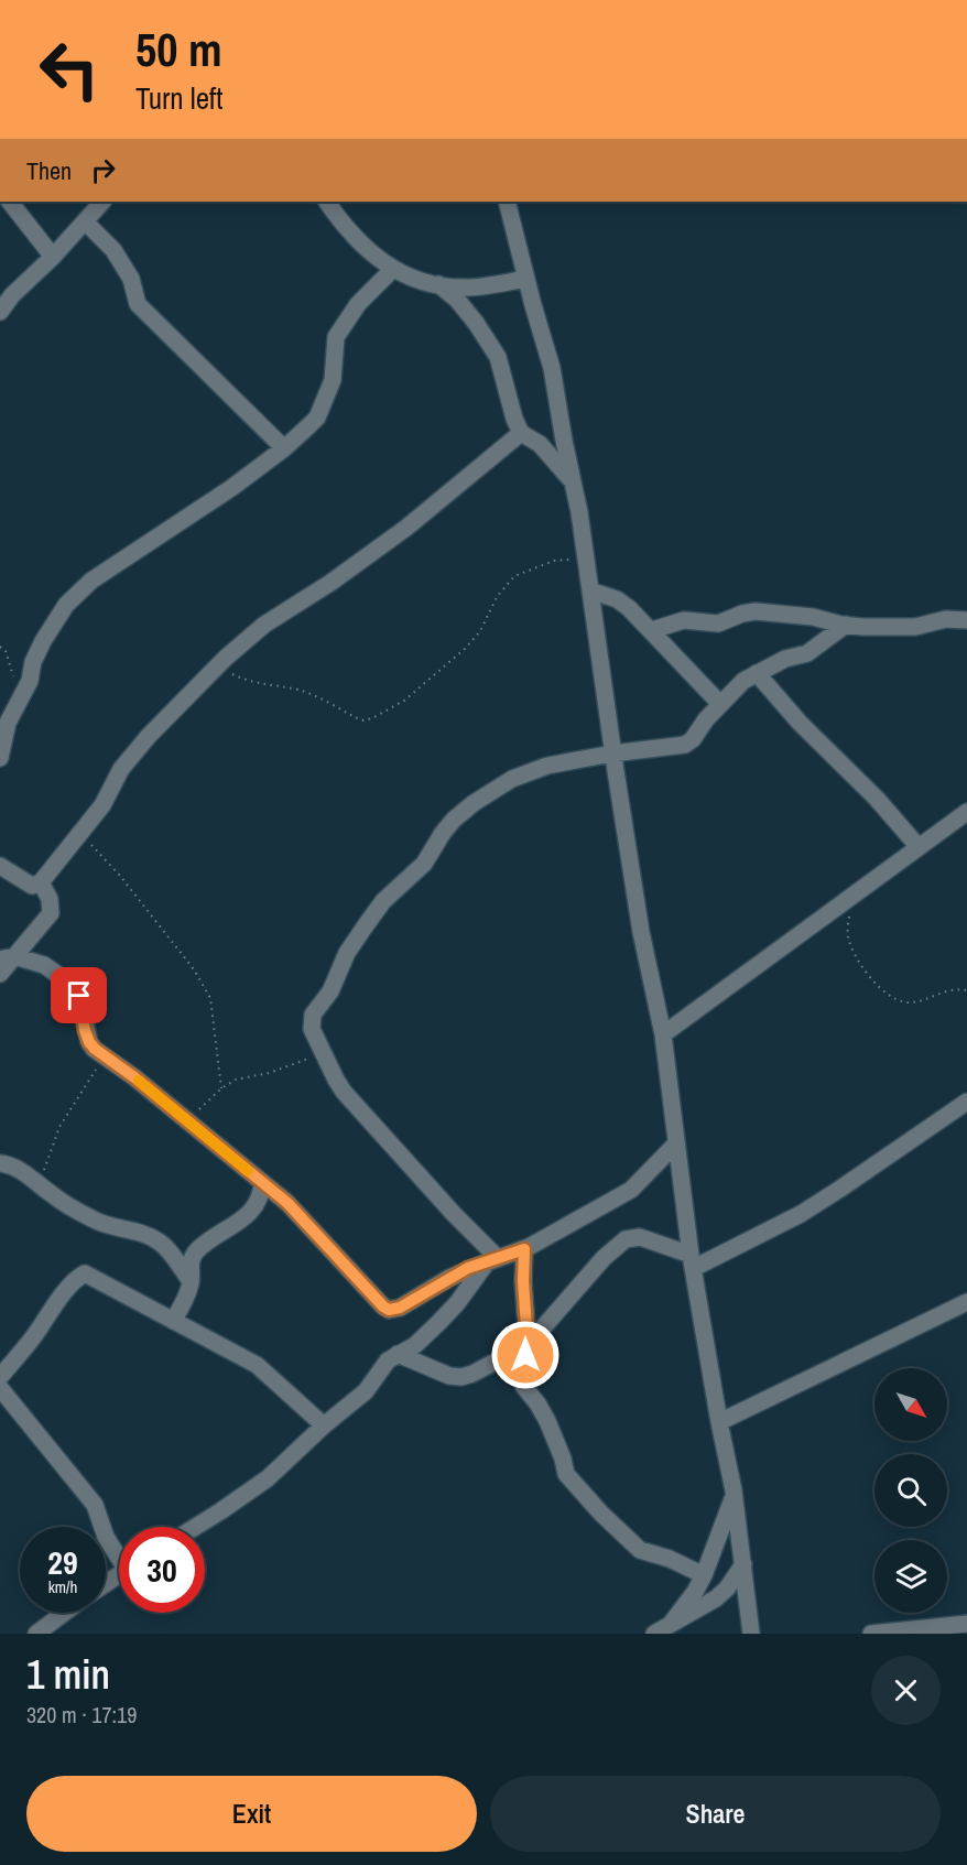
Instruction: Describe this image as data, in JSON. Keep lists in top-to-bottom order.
{
  "north": "bottom right",
  "page": {
    "turn": ["50 m", "Turn left"],
    "then": "Then",
    "speed": "29 km/h",
    "limit": "30",
    "heading": ["1 min", "320 m · 17:19"],
    "buttons": ["Exit", "Share"]
  }
}
